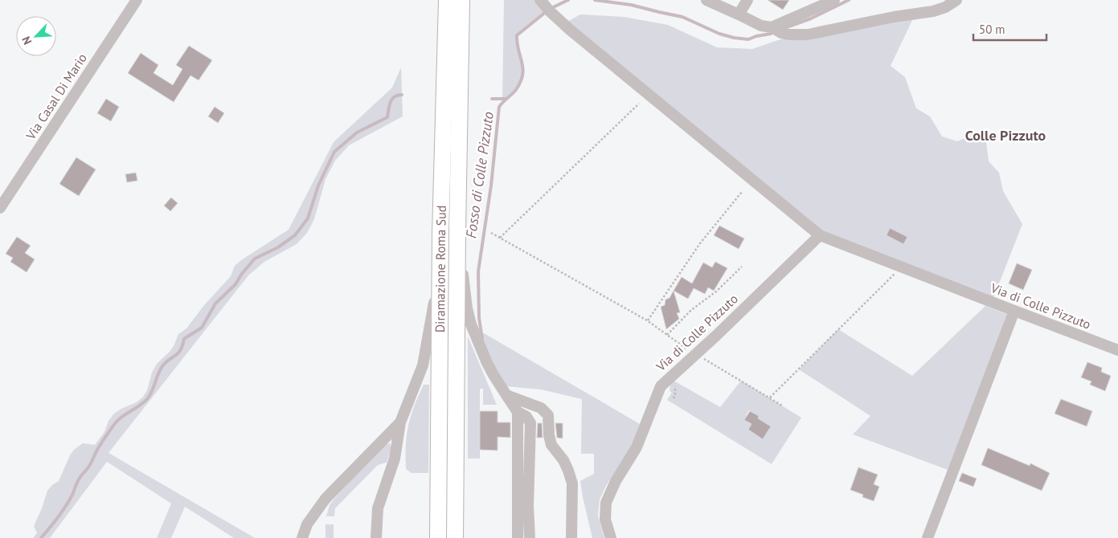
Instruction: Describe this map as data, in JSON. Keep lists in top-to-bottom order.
{
  "streets": {
    "highway": ["Diramazione Roma Sud"],
    "street": ["Via Casal Di Mario", "Via di Colle Pizzuto"]
  },
  "districts": ["Colle Pizzuto"],
  "water": ["Fosso di Colle Pizzuto"],
  "scale_bar": "50 m",
  "north": "bottom left"
}
